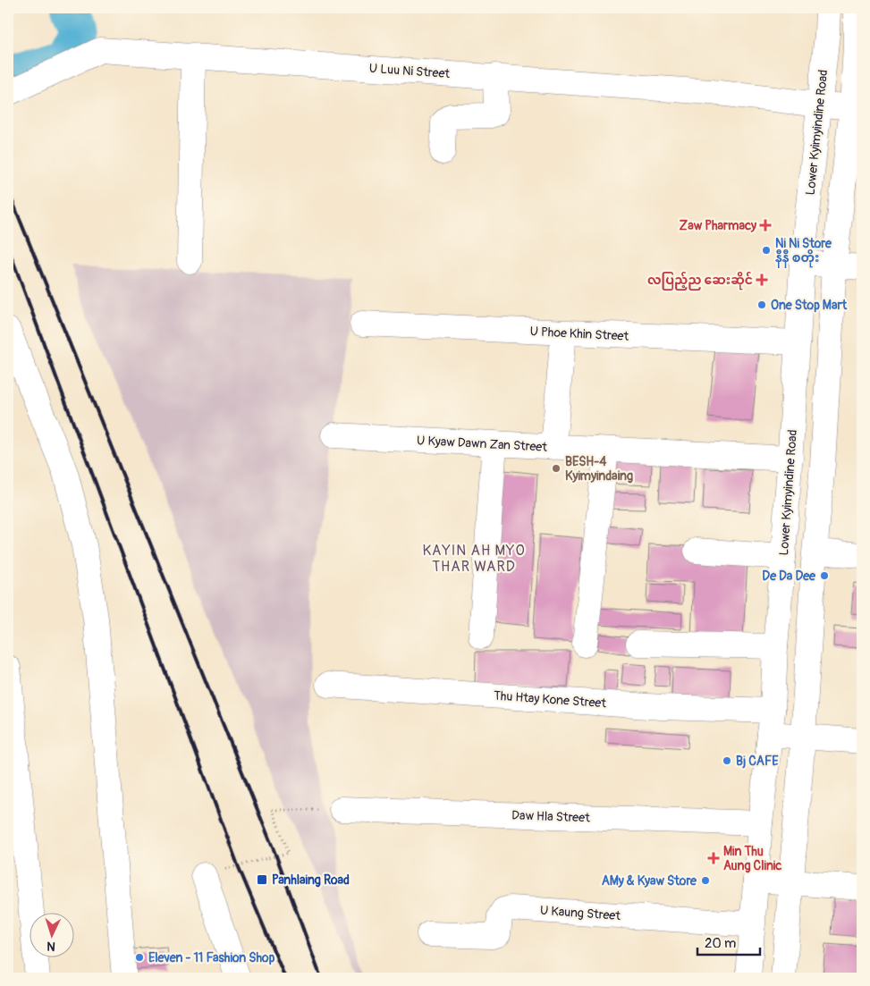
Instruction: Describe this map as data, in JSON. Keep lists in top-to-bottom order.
{
  "streets": {
    "street": [
      "U Luu Ni Street",
      "Lower Kyimyindine Road",
      "U Phoe Khin Street",
      "U Kyaw Dawn Zan Street",
      "Thu Htay Kone Street",
      "Daw Hla Street",
      "U Kaung Street"
    ]
  },
  "crossings": [
    ["U Luu Ni Street", "Lower Kyimyindine Road"],
    ["Lower Kyimyindine Road", "U Phoe Khin Street"],
    ["Lower Kyimyindine Road", "U Kyaw Dawn Zan Street"],
    ["Lower Kyimyindine Road", "Thu Htay Kone Street"],
    ["Lower Kyimyindine Road", "Daw Hla Street"],
    ["Lower Kyimyindine Road", "U Kaung Street"]
  ],
  "districts": ["KAYIN AH MYO THAR WARD"],
  "places": {
    "health": ["Zaw Pharmacy", "လပြည့်ည ဆေးဆိုင်", "Min Thu Aung Clinic"],
    "other": [
      "Ni Ni Store နီနီ စတိုး",
      "One Stop Mart",
      "BESH-4 Kyimyindaing",
      "De Da Dee",
      "Bj CAFE",
      "AMy & Kyaw Store",
      "Eleven - 11 Fashion Shop"
    ],
    "transit": ["Panhlaing Road"]
  },
  "scale_bar": "20 m",
  "north": "bottom"
}
